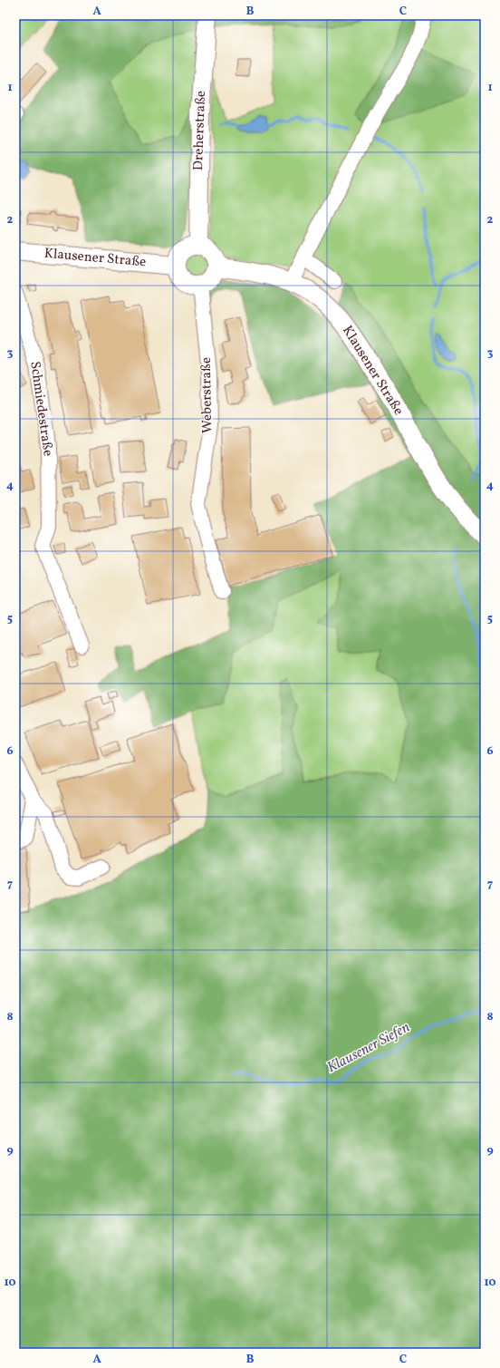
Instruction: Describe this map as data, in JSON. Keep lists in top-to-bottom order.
{
  "streets": {
    "main road": ["Dreherstraße", "Klausener Straße"],
    "street": ["Weberstraße", "Schmiedestraße"]
  },
  "crossings": [
    ["Dreherstraße", "Klausener Straße"],
    ["Dreherstraße", "Weberstraße"],
    ["Klausener Straße", "Weberstraße"]
  ],
  "water": ["Klausener Siefen"],
  "grid": {
    "columns": ["A", "B", "C"],
    "rows": [
      "1",
      "2",
      "3",
      "4",
      "5",
      "6",
      "7",
      "8",
      "9",
      "10"
    ]
  }
}
